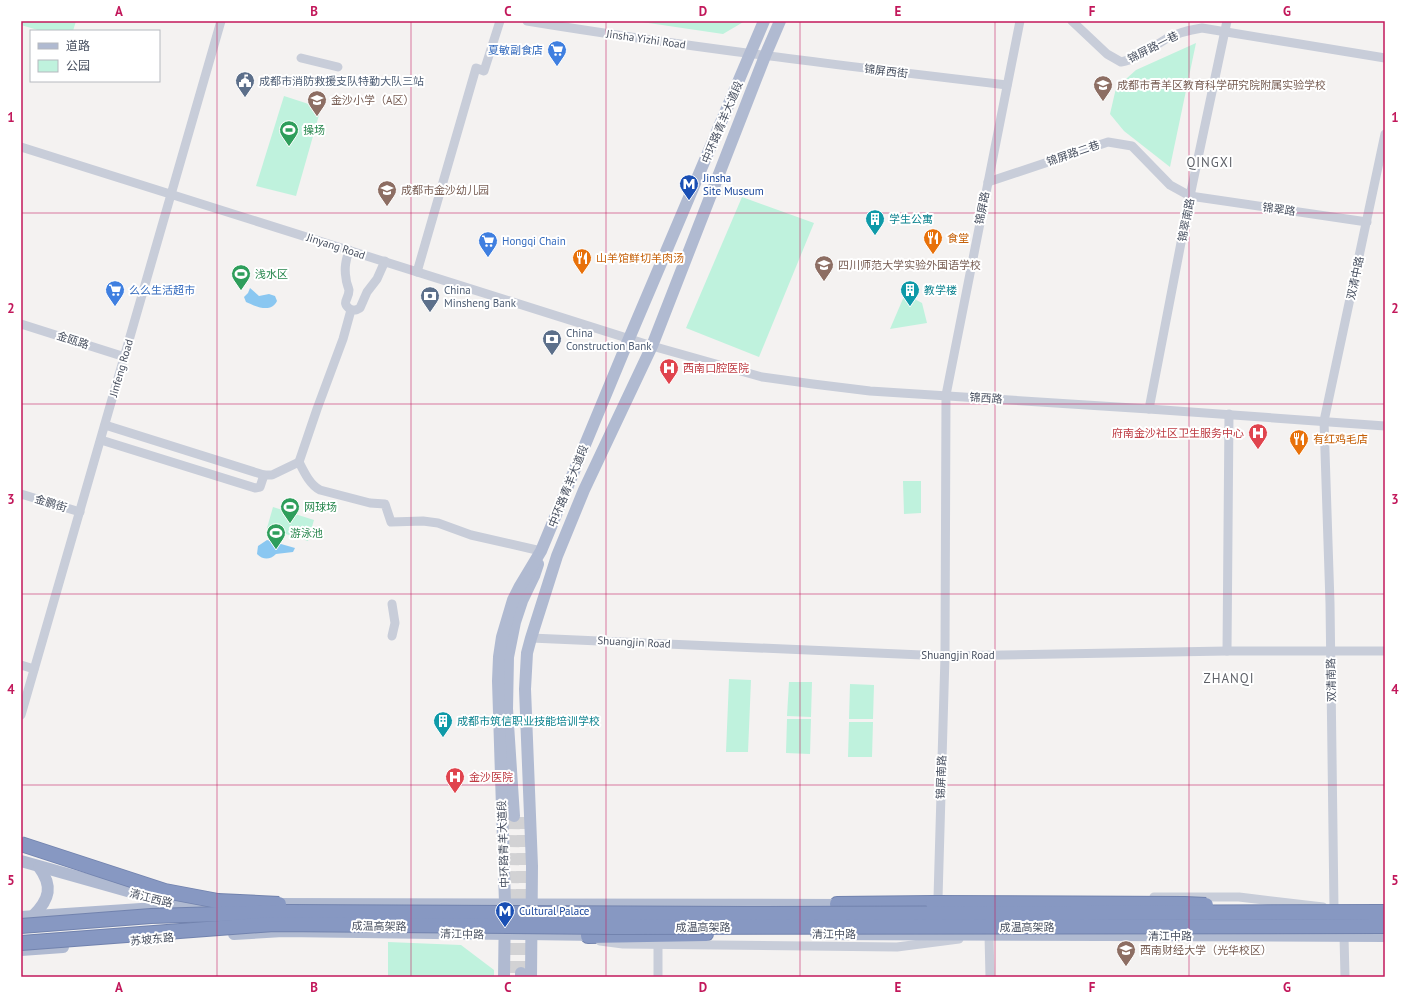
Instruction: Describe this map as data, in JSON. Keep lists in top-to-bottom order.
{
  "streets": {
    "highway": ["成温高架路"],
    "main road": [
      "中环路青羊大道段",
      "清江西路",
      "清江中路",
      "苏坡东路"
    ],
    "street": [
      "Jinsha Yizhi Road",
      "锦屏路一巷",
      "锦屏西街",
      "锦屏路二巷",
      "锦屏路",
      "锦翠路",
      "锦翠南路",
      "Jinyang Road",
      "双清中路",
      "金瓯路",
      "Jinfeng Road",
      "锦西路",
      "金鹏街",
      "Shuangjin Road",
      "双清南路",
      "锦屏南路"
    ]
  },
  "crossings": [
    ["Jinsha Yizhi Road", "锦屏西街"],
    ["Jinsha Yizhi Road", "中环路青羊大道段"],
    ["锦屏路一巷", "锦翠南路"],
    ["锦屏西街", "中环路青羊大道段"],
    ["锦屏西街", "锦屏路"],
    ["中环路青羊大道段", "Jinyang Road"],
    ["中环路青羊大道段", "锦西路"],
    ["中环路青羊大道段", "Shuangjin Road"],
    ["中环路青羊大道段", "清江中路"],
    ["锦屏路二巷", "锦屏路"],
    ["锦屏路二巷", "锦翠路"],
    ["锦屏路二巷", "锦翠南路"],
    ["锦屏路", "锦西路"],
    ["锦屏路", "Shuangjin Road"],
    ["锦屏路", "锦屏南路"],
    ["锦翠路", "锦翠南路"],
    ["锦翠路", "双清中路"],
    ["锦翠南路", "锦西路"],
    ["Jinyang Road", "Jinfeng Road"],
    ["Jinyang Road", "锦西路"],
    ["双清中路", "锦西路"],
    ["双清中路", "双清南路"],
    ["金瓯路", "Jinfeng Road"],
    ["Jinfeng Road", "金鹏街"],
    ["锦西路", "双清南路"],
    ["Shuangjin Road", "双清南路"],
    ["Shuangjin Road", "锦屏南路"],
    ["双清南路", "清江中路"],
    ["清江西路", "清江中路"],
    ["清江西路", "苏坡东路"],
    ["成温高架路", "清江中路"],
    ["清江中路", "苏坡东路"]
  ],
  "districts": ["QINGXI", "ZHANQI"],
  "places": {
    "supermarket": ["夏敏副食店", "Hongqi Chain", "么么生活超市"],
    "public building": ["成都市消防救援支队特勤大队三站"],
    "school or university": [
      "成都市青羊区教育科学研究院附属实验学校",
      "金沙小学（A区）",
      "成都市金沙幼儿园",
      "四川师范大学实验外国语学校",
      "西南财经大学（光华校区）"
    ],
    "sports": [
      "操场",
      "浅水区",
      "网球场",
      "游泳池"
    ],
    "metro station": ["Jinsha Site Museum", "Cultural Palace"],
    "building": ["学生公寓", "教学楼", "成都市筑信职业技能培训学校"],
    "restaurant": ["食堂", "山羊馆鲜切羊肉汤", "有红鸡毛店"],
    "bank": ["China Minsheng Bank", "China Construction Bank"],
    "hospital": ["西南口腔医院", "府南金沙社区卫生服务中心", "金沙医院"]
  },
  "legend": ["道路", "公园"],
  "grid": {
    "columns": [
      "A",
      "B",
      "C",
      "D",
      "E",
      "F",
      "G"
    ],
    "rows": [
      "1",
      "2",
      "3",
      "4",
      "5"
    ]
  }
}
